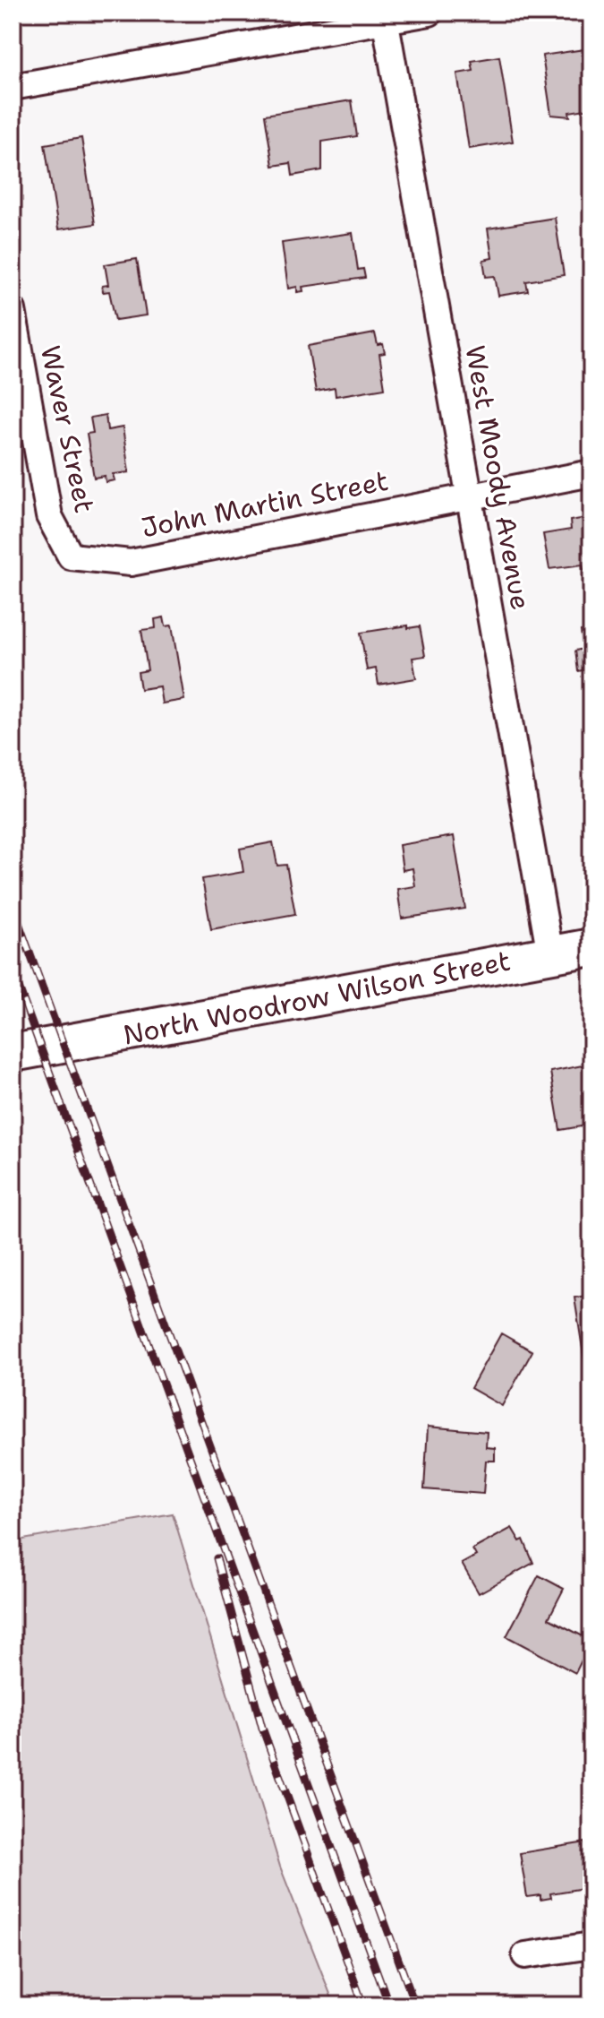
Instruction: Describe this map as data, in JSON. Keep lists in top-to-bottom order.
{
  "streets": {
    "street": [
      "Waver Street",
      "West Moody Avenue",
      "John Martin Street",
      "North Woodrow Wilson Street"
    ]
  },
  "crossings": [
    ["Waver Street", "John Martin Street"],
    ["West Moody Avenue", "John Martin Street"],
    ["West Moody Avenue", "North Woodrow Wilson Street"]
  ]
}
